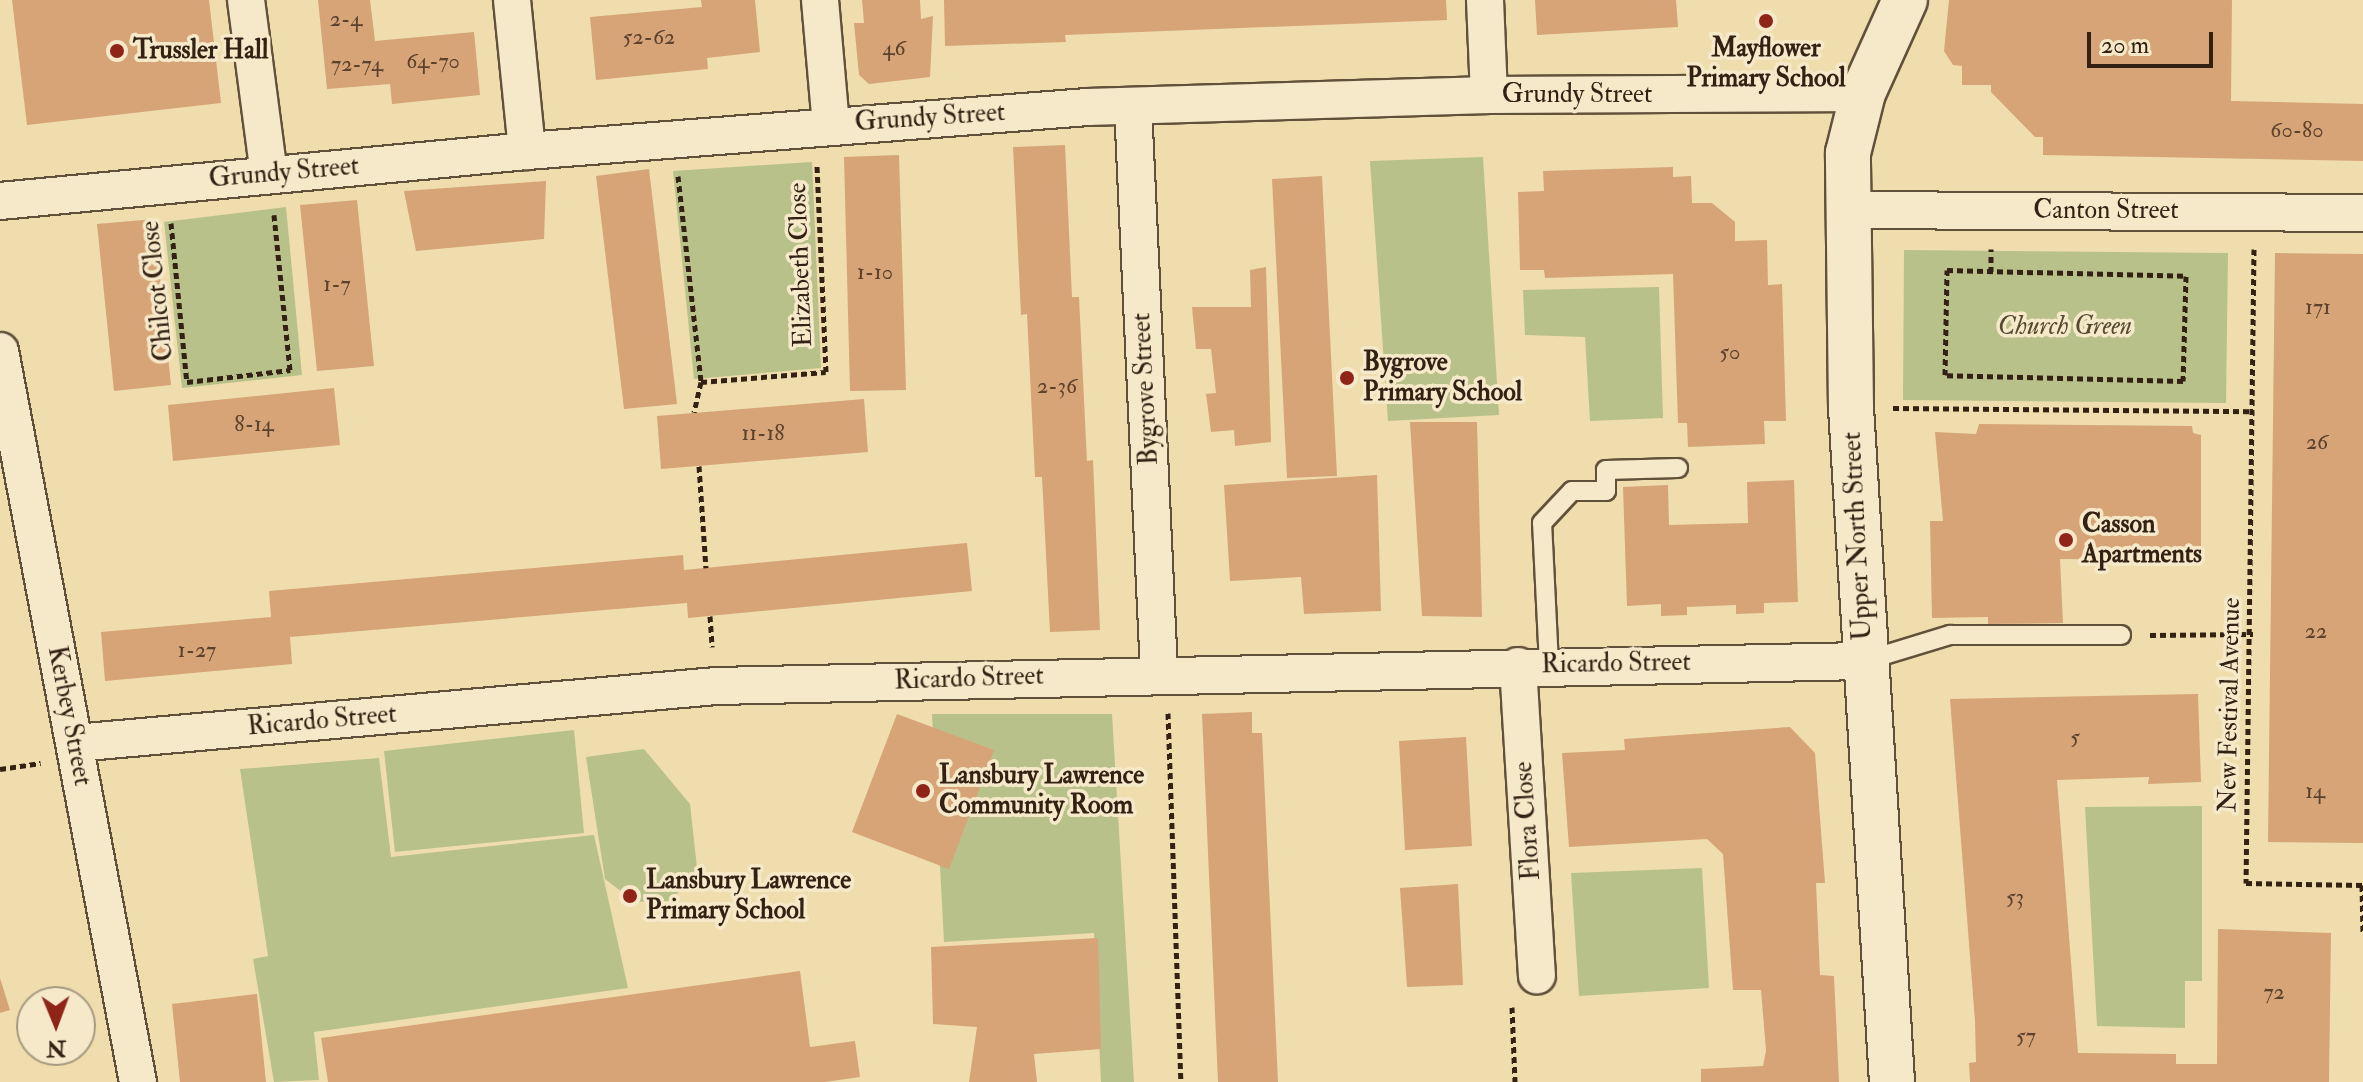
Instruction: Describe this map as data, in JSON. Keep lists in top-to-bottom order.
{
  "streets": {
    "street": [
      "Grundy Street",
      "Canton Street",
      "Bygrove Street",
      "Upper North Street",
      "Ricardo Street",
      "Kerbey Street",
      "Flora Close"
    ],
    "path": ["Elizabeth Close", "Chilcot Close", "New Festival Avenue"]
  },
  "crossings": [
    ["Grundy Street", "Elizabeth Close"],
    ["Grundy Street", "Chilcot Close"],
    ["Grundy Street", "Bygrove Street"],
    ["Grundy Street", "Upper North Street"],
    ["Canton Street", "Upper North Street"],
    ["Canton Street", "New Festival Avenue"],
    ["Bygrove Street", "Ricardo Street"],
    ["Upper North Street", "Ricardo Street"],
    ["Ricardo Street", "Kerbey Street"],
    ["Ricardo Street", "Flora Close"]
  ],
  "parks": ["Church Green"],
  "places": [
    "Mayflower Primary School",
    "Trussler Hall",
    "Bygrove Primary School",
    "Casson Apartments",
    "Lansbury Lawrence Community Room",
    "Lansbury Lawrence Primary School"
  ],
  "house_numbers": [
    "2-4",
    "52-62",
    "46",
    "64-70",
    "72-74",
    "60-80",
    "1-10",
    "1-7",
    "171",
    "50",
    "2-36",
    "8-14",
    "11-18",
    "26",
    "22",
    "1-27",
    "5",
    "14",
    "53",
    "72",
    "57"
  ],
  "scale_bar": "20 m",
  "north": "bottom"
}
